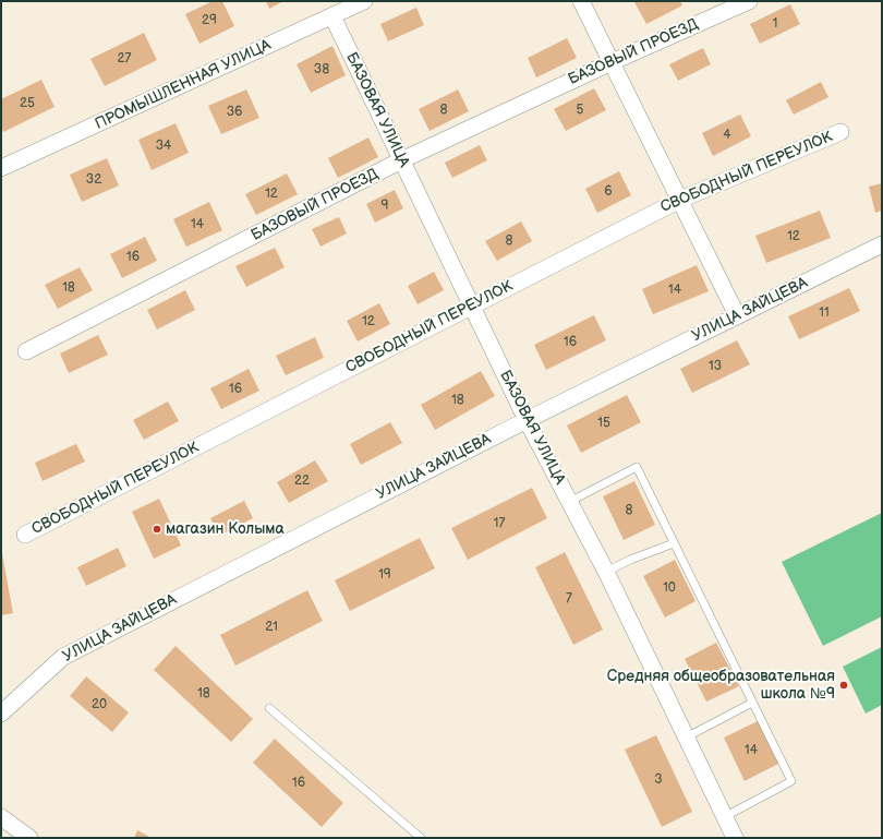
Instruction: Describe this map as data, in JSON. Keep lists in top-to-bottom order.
{
  "streets": {
    "street": [
      "БАЗОВЫЙ ПРОЕЗД",
      "ПРОМЫШЛЕННАЯ УЛИЦА",
      "БАЗОВАЯ УЛИЦА",
      "СВОБОДНЫЙ ПЕРЕУЛОК",
      "УЛИЦА ЗАЙЦЕВА"
    ]
  },
  "crossings": [
    ["БАЗОВЫЙ ПРОЕЗД", "БАЗОВАЯ УЛИЦА"],
    ["ПРОМЫШЛЕННАЯ УЛИЦА", "БАЗОВАЯ УЛИЦА"],
    ["БАЗОВАЯ УЛИЦА", "СВОБОДНЫЙ ПЕРЕУЛОК"],
    ["БАЗОВАЯ УЛИЦА", "УЛИЦА ЗАЙЦЕВА"]
  ],
  "places": ["магазин Колыма", "Средняя общеобразовательная школа №9"],
  "house_numbers": [
    "29",
    "1",
    "27",
    "38",
    "25",
    "8",
    "5",
    "36",
    "4",
    "34",
    "32",
    "6",
    "12",
    "9",
    "14",
    "12",
    "8",
    "16",
    "18",
    "14",
    "11",
    "12",
    "16",
    "13",
    "16",
    "18",
    "15",
    "22",
    "8",
    "17",
    "19",
    "10",
    "7",
    "21",
    "18",
    "20",
    "14",
    "3",
    "16"
  ]
}
